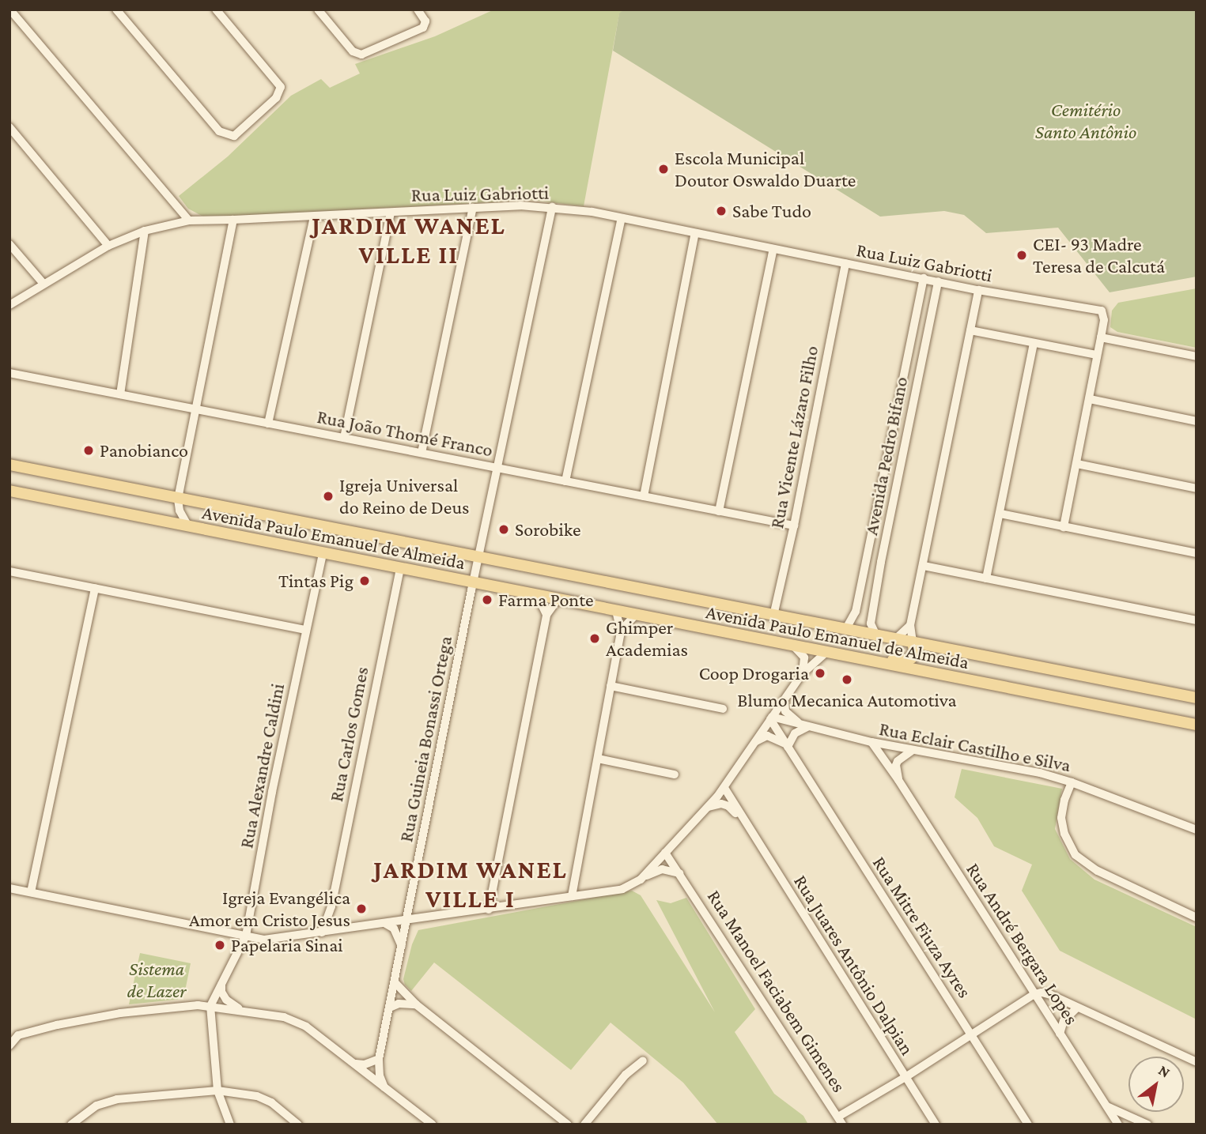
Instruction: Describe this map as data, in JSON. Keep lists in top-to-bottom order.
{
  "streets": {
    "main road": ["Avenida Paulo Emanuel de Almeida"],
    "street": [
      "Rua Luiz Gabriotti",
      "Rua João Thomé Franco",
      "Rua Vicente Lázaro Filho",
      "Avenida Pedro Bifano",
      "Rua Carlos Gomes",
      "Rua Guineia Bonassi Ortega",
      "Rua Eclair Castilho e Silva",
      "Rua Alexandre Caldini",
      "Rua Mitre Fiuza Ayres",
      "Rua André Bergara Lopes",
      "Rua Juares Antônio Dalpian",
      "Rua Manoel Faciabem Gimenes"
    ]
  },
  "crossings": [
    ["Rua Luiz Gabriotti", "Rua Vicente Lázaro Filho"],
    ["Rua Luiz Gabriotti", "Avenida Pedro Bifano"],
    ["Rua João Thomé Franco", "Rua Vicente Lázaro Filho"],
    ["Rua Vicente Lázaro Filho", "Avenida Paulo Emanuel de Almeida"],
    ["Avenida Pedro Bifano", "Avenida Paulo Emanuel de Almeida"],
    ["Avenida Paulo Emanuel de Almeida", "Rua Carlos Gomes"],
    ["Avenida Paulo Emanuel de Almeida", "Rua Guineia Bonassi Ortega"],
    ["Avenida Paulo Emanuel de Almeida", "Rua Alexandre Caldini"],
    ["Rua Eclair Castilho e Silva", "Rua Mitre Fiuza Ayres"],
    ["Rua Eclair Castilho e Silva", "Rua André Bergara Lopes"]
  ],
  "districts": ["JARDIM WANEL VILLE II", "JARDIM WANEL VILLE I"],
  "parks": ["Cemitério Santo Antônio", "Sistema de Lazer"],
  "places": [
    "Escola Municipal Doutor Oswaldo Duarte",
    "Sabe Tudo",
    "CEI- 93 Madre Teresa de Calcutá",
    "Panobianco",
    "Igreja Universal do Reino de Deus",
    "Sorobike",
    "Tintas Pig",
    "Farma Ponte",
    "Ghimper Academias",
    "Coop Drogaria",
    "Blumo Mecanica Automotiva",
    "Igreja Evangélica Amor em Cristo Jesus",
    "Papelaria Sinai"
  ],
  "north": "top right"
}
